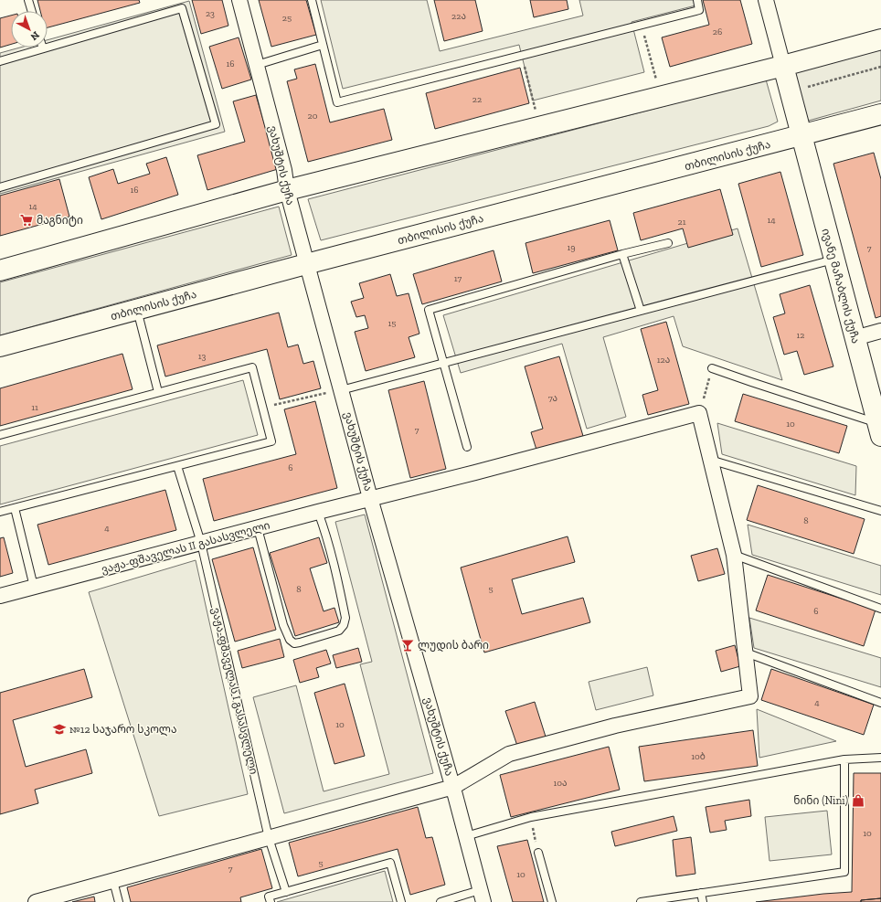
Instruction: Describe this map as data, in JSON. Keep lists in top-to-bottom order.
{
  "streets": {
    "main road": ["თბილისის ქუჩა", "ივანე მაჩაბლის ქუჩა"],
    "street": ["ვახუშტის ქუჩა", "ვაჟა-ფშაველას II გასასვლელი"],
    "lane": ["ვაჟა-ფშაველას I გასასვლელი"]
  },
  "crossings": [
    ["თბილისის ქუჩა", "ვახუშტის ქუჩა"],
    ["თბილისის ქუჩა", "ივანე მაჩაბლის ქუჩა"],
    ["ვახუშტის ქუჩა", "ვაჟა-ფშაველას II გასასვლელი"],
    ["ვაჟა-ფშაველას II გასასვლელი", "ვაჟა-ფშაველას I გასასვლელი"]
  ],
  "places": {
    "supermarket": ["მაგნიტი"],
    "bar": ["ლუდის ბარი"],
    "school or university": ["№12 საჯარო სკოლა"],
    "shop": ["ნინი (Nini)"]
  },
  "house_numbers": [
    "23",
    "22ა",
    "25",
    "26",
    "16",
    "22",
    "20",
    "16",
    "14",
    "14",
    "21",
    "19",
    "7",
    "17",
    "15",
    "12",
    "13",
    "12ა",
    "7ა",
    "11",
    "10",
    "7",
    "6",
    "8",
    "4",
    "8",
    "5",
    "6",
    "4",
    "10",
    "10ბ",
    "10ა",
    "10",
    "5",
    "7",
    "10"
  ],
  "north": "bottom right"
}
